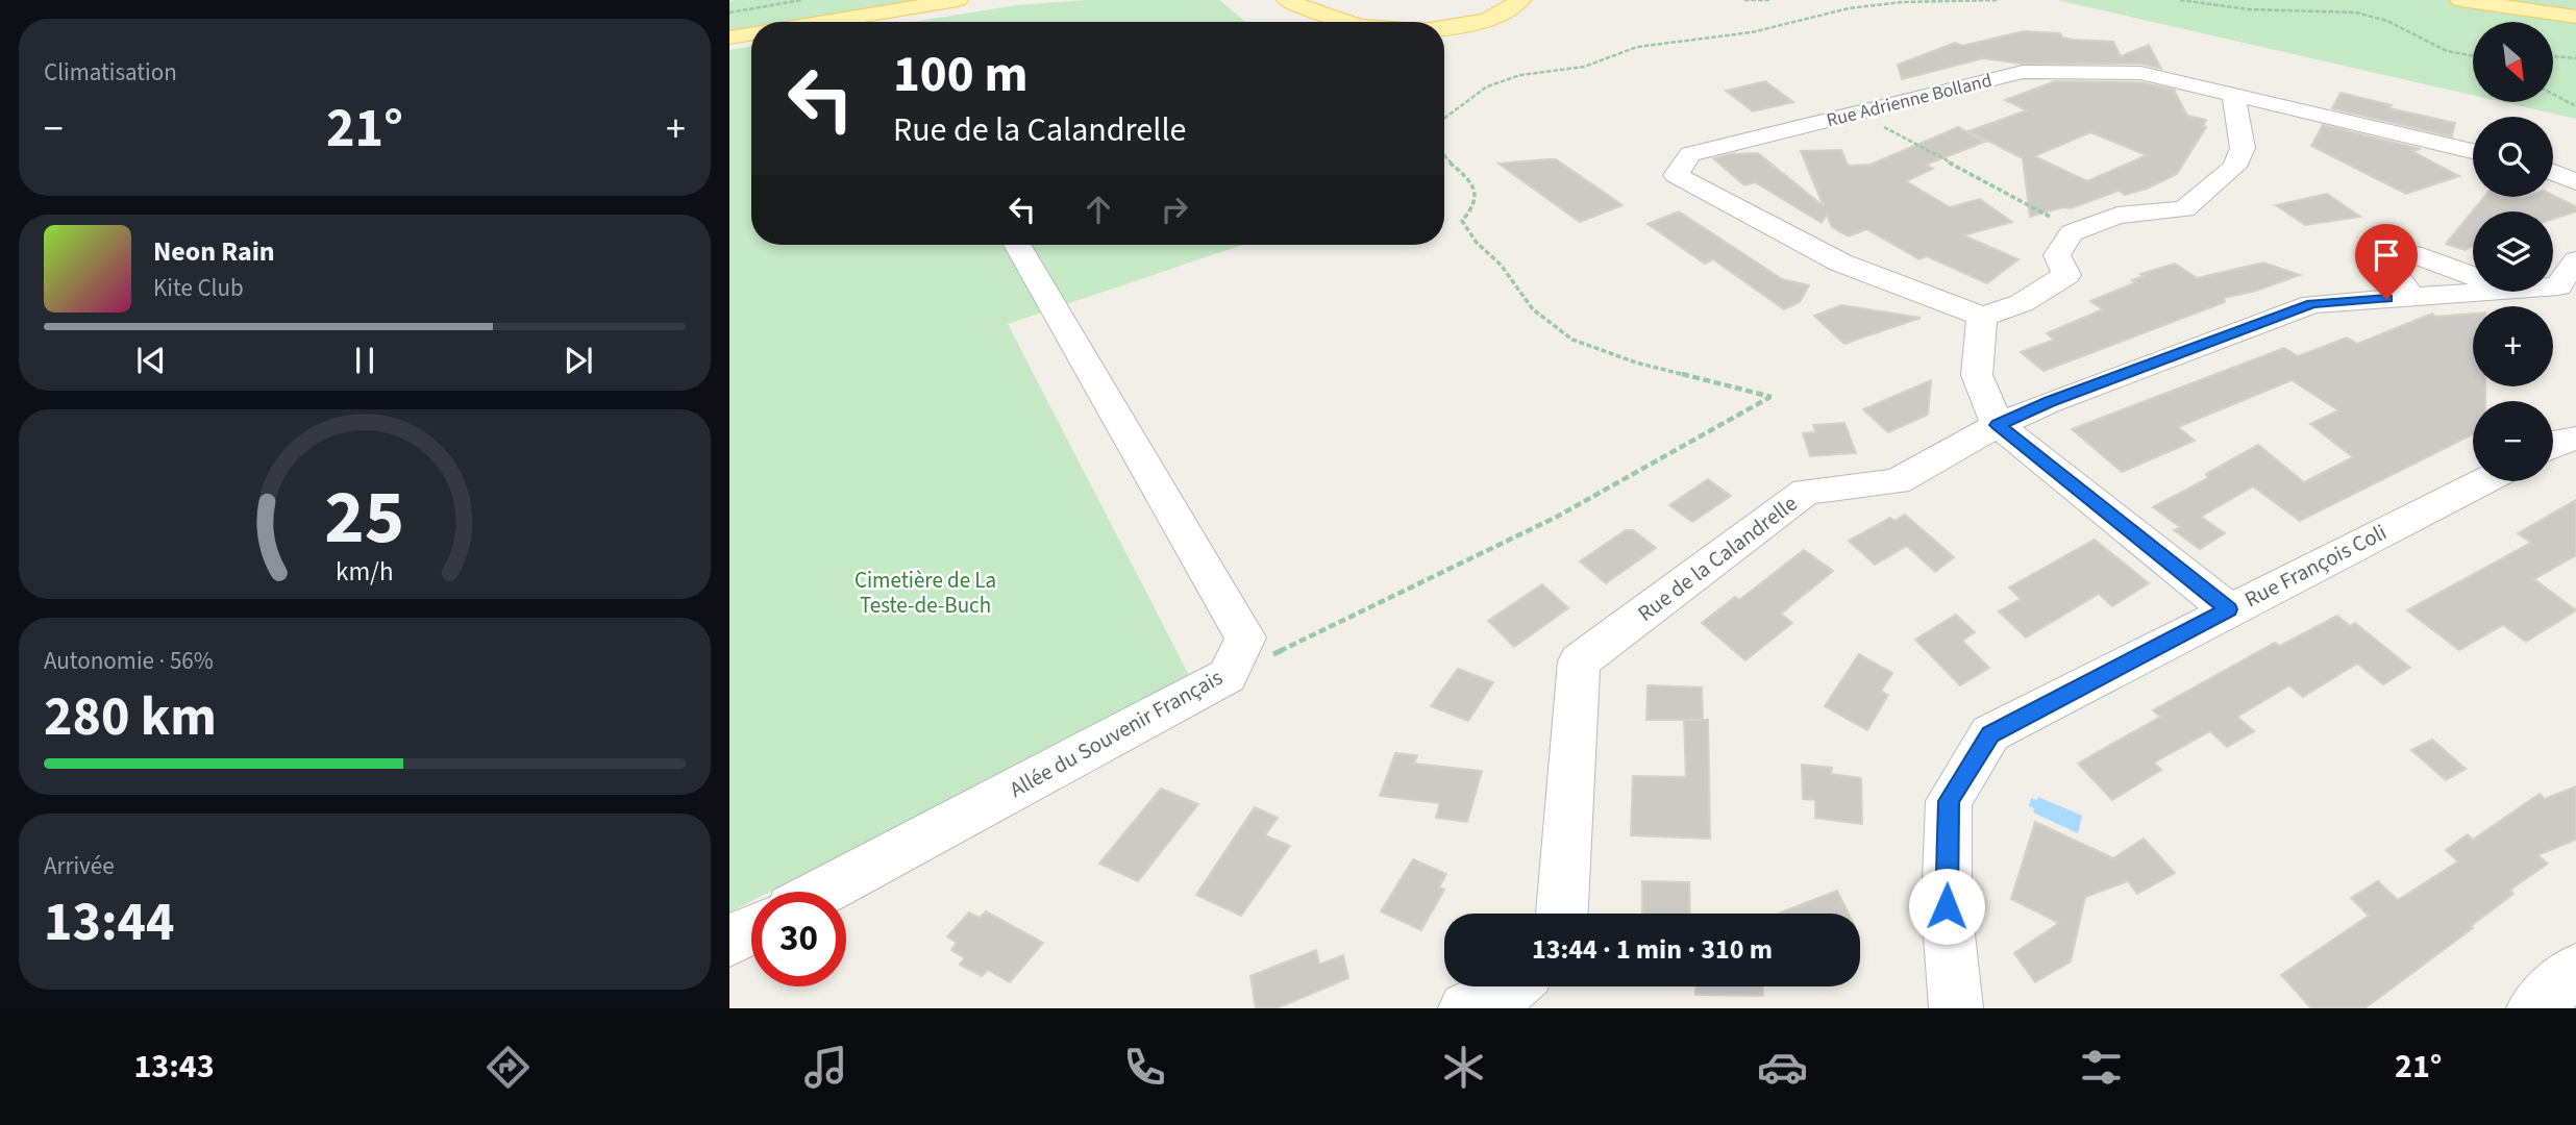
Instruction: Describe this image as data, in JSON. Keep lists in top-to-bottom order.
{
  "streets": {
    "street": [
      "Rue Adrienne Bolland",
      "Rue de la Calandrelle",
      "Rue François Coli",
      "Allée du Souvenir Français"
    ]
  },
  "parks": ["Cimetière de La Teste-de-Buch"],
  "north": "bottom right",
  "page": {
    "tile": [
      "Climatisation",
      ["Autonomie · 56%", "280 km"],
      ["Arrivée", "13:44"]
    ],
    "map_buttons": ["+", "−"],
    "turn": ["100 m", "Rue de la Calandrelle"],
    "heat": ["−", "21°", "+"],
    "song": ["Neon Rain", "Kite Club"],
    "limit": "30",
    "trip": "13:44 · 1 min · 310 m",
    "tabs": ["13:43", "21°"],
    "gauge": ["25", "km/h"]
  }
}
